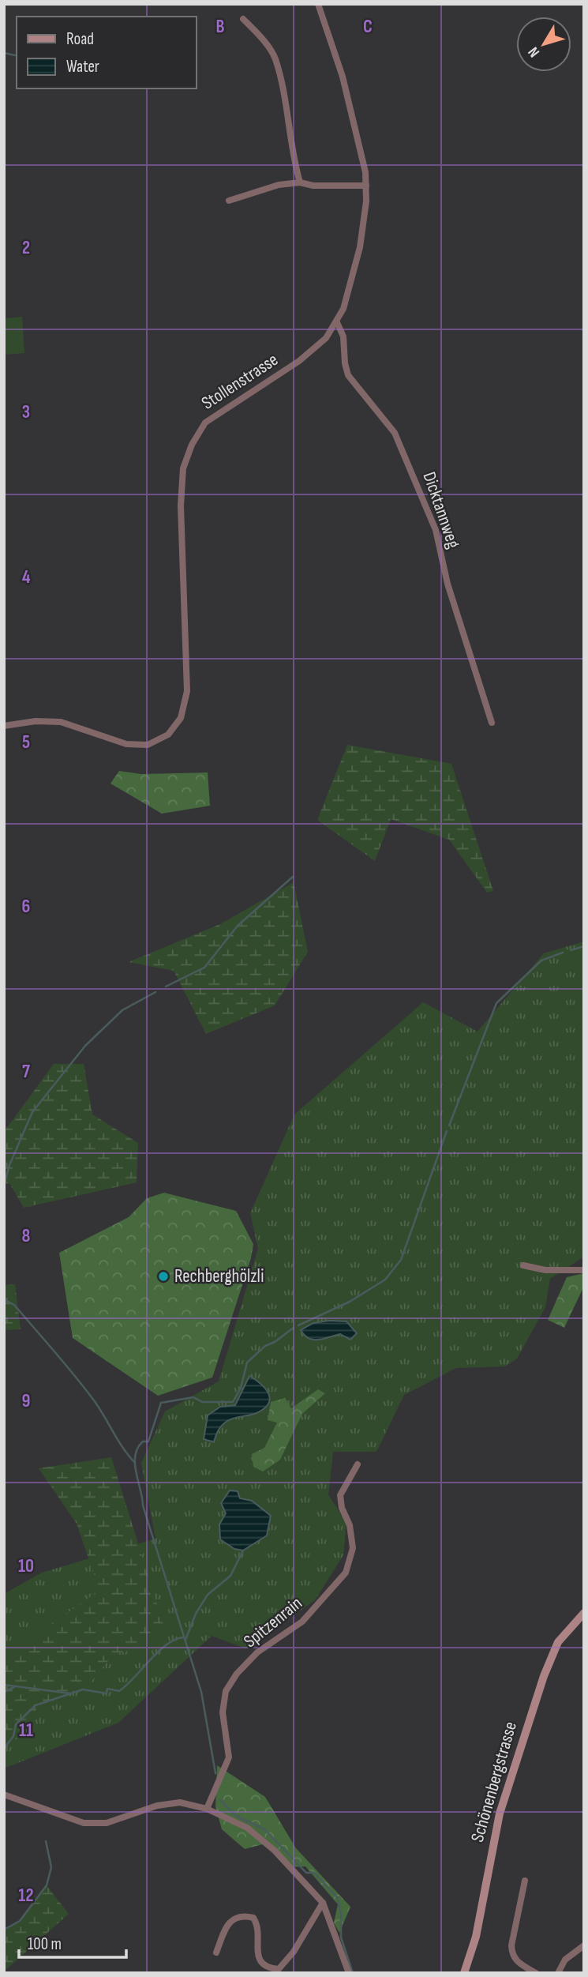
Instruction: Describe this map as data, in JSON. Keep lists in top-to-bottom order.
{
  "streets": {
    "street": [
      "Stollenstrasse",
      "Dicktannweg",
      "Spitzenrain",
      "Schönenbergstrasse"
    ]
  },
  "crossings": [
    ["Stollenstrasse", "Dicktannweg"]
  ],
  "places": ["Rechberghölzli"],
  "legend": ["Road", "Water"],
  "scale_bar": "100 m",
  "north": "bottom left",
  "grid": {
    "columns": ["B", "C"],
    "rows": [
      "2",
      "3",
      "4",
      "5",
      "6",
      "7",
      "8",
      "9",
      "10",
      "11",
      "12"
    ]
  }
}
